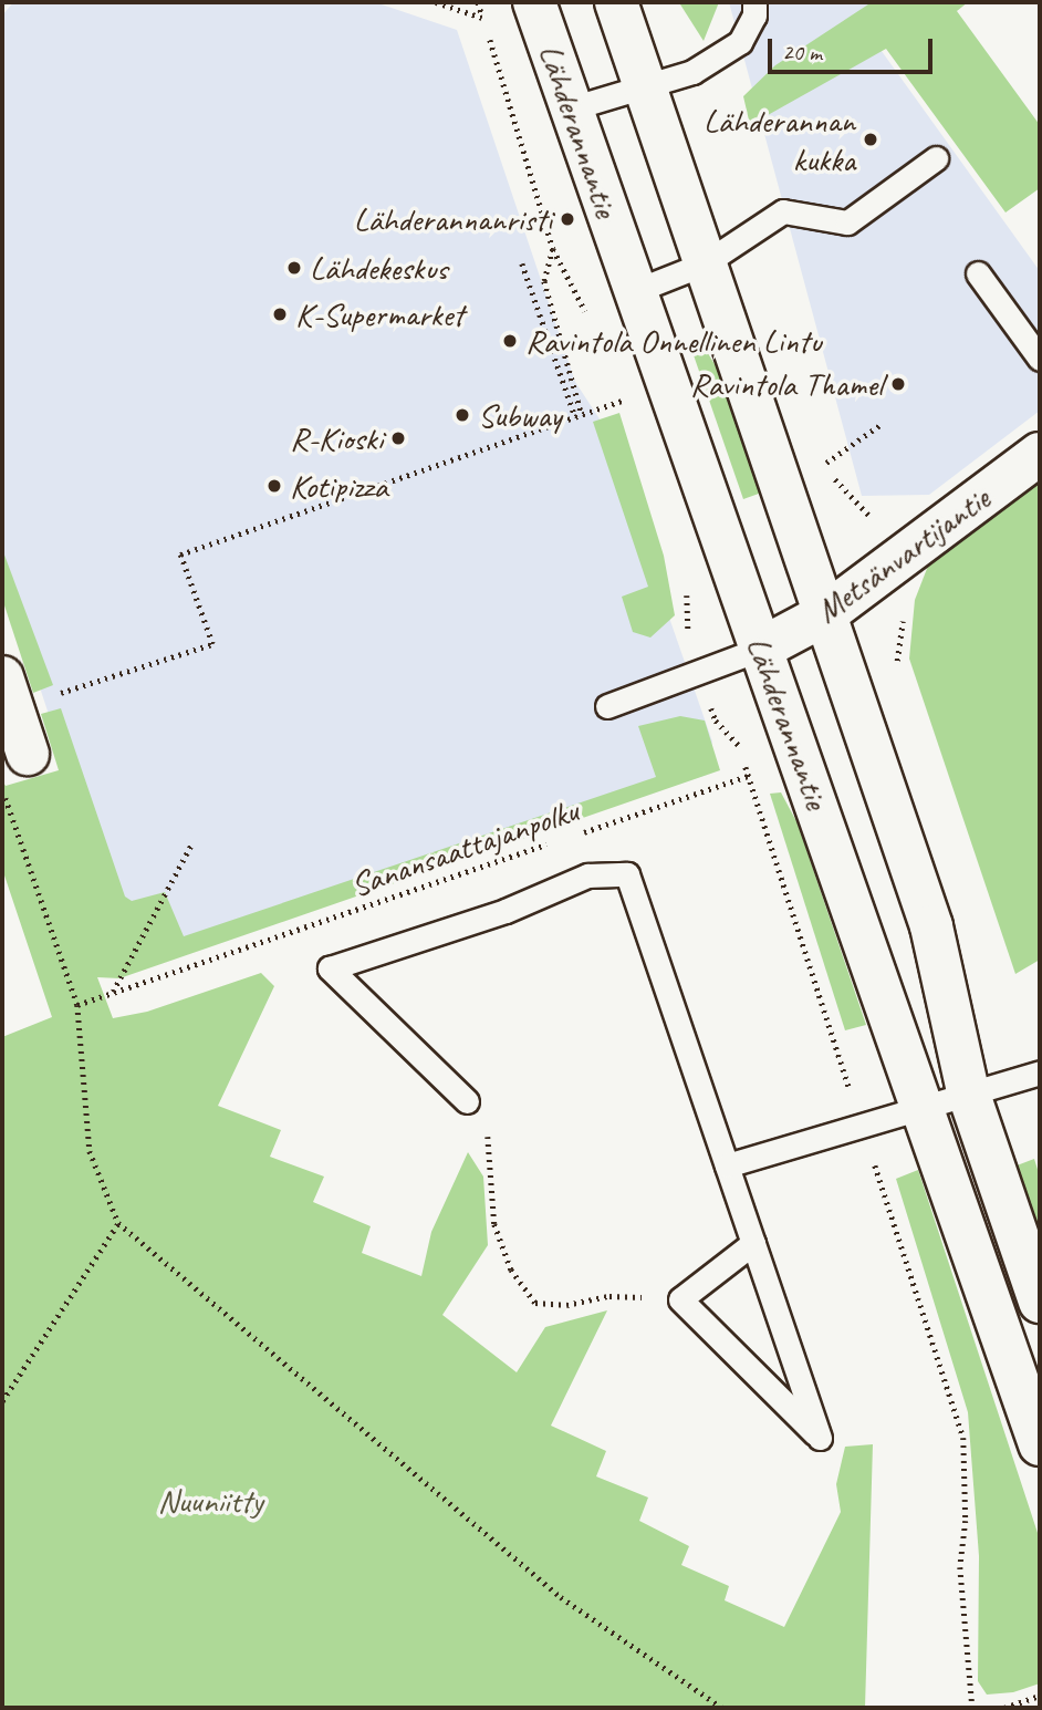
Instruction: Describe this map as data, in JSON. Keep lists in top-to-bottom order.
{
  "streets": {
    "main road": ["Lähderannantie", "Metsänvartijantie"],
    "path": ["Sanansaattajanpolku"]
  },
  "crossings": [
    ["Lähderannantie", "Metsänvartijantie"],
    ["Lähderannantie", "Sanansaattajanpolku"]
  ],
  "parks": ["Nuuniitty"],
  "places": [
    "Lähderannan kukka",
    "Lähderannanristi",
    "Lähdekeskus",
    "K-Supermarket",
    "Ravintola Onnellinen Lintu",
    "Ravintola Thamel",
    "Subway",
    "R-Kioski",
    "Kotipizza"
  ],
  "scale_bar": "20 m"
}
